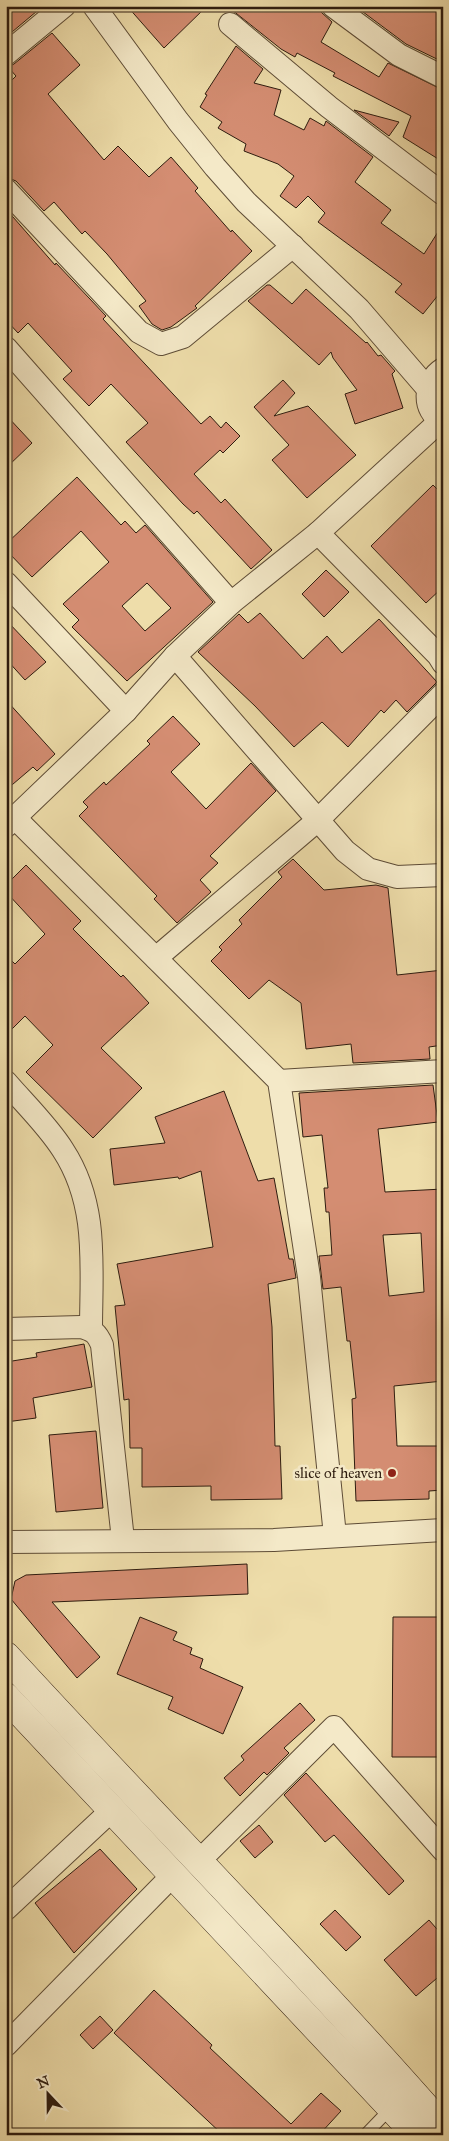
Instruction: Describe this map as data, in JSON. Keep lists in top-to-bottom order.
{
  "places": ["slice of heaven"],
  "north": "top"
}
